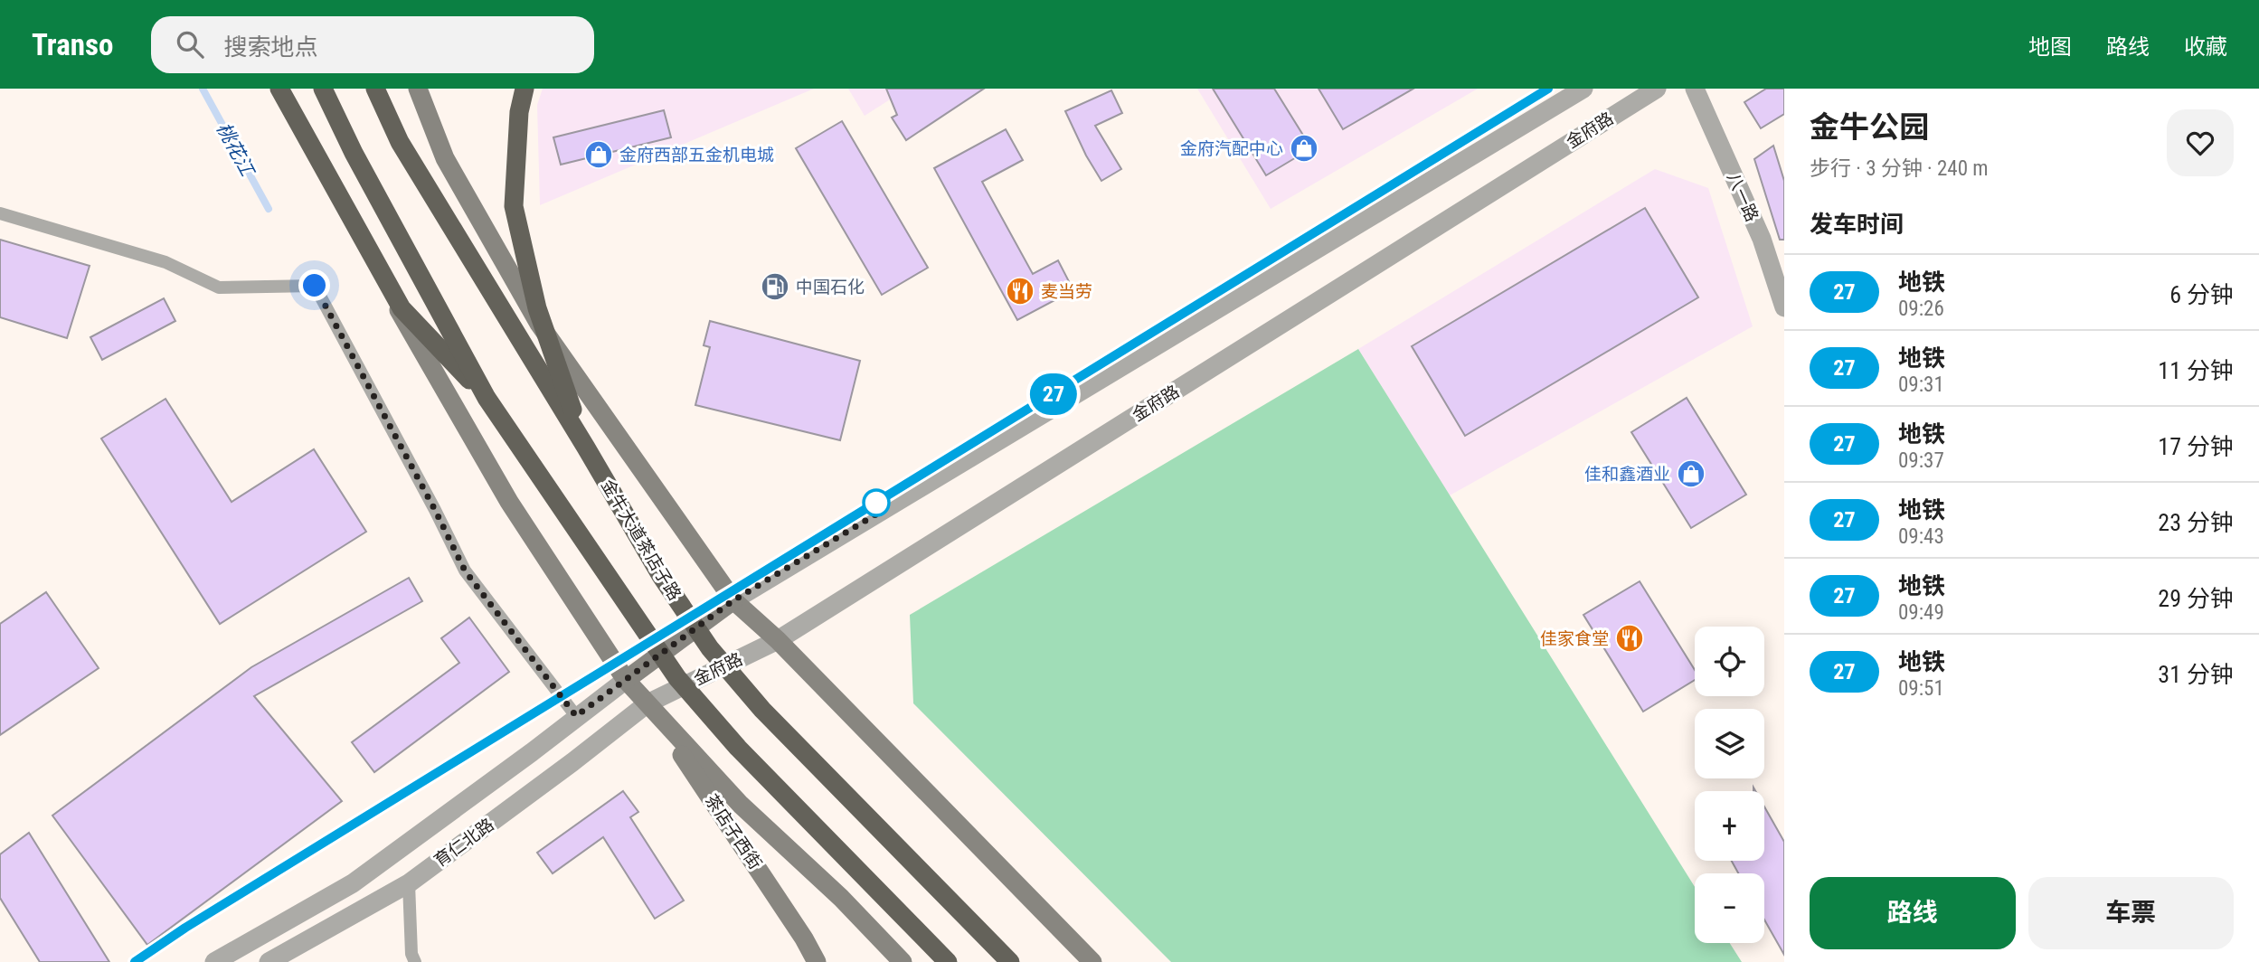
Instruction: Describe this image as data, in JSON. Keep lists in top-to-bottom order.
{
  "streets": {
    "highway": ["金牛大道茶店子路"],
    "main road": ["茶店子西街"],
    "street": ["金府路", "八一路", "育仁北路"]
  },
  "crossings": [
    ["金府路", "茶店子西街"],
    ["金府路", "育仁北路"],
    ["茶店子西街", "育仁北路"]
  ],
  "water": ["桃花江"],
  "places": {
    "shop": ["金府汽配中心", "金府西部五金机电城", "佳和鑫酒业"],
    "fuel station": ["中国石化"],
    "restaurant": ["麦当劳", "佳家食堂"]
  },
  "lines": ["metro line 27"],
  "page": {
    "header": "Transo",
    "search": "搜索地点",
    "nav": ["地图", "路线", "收藏"],
    "on_map": "27",
    "heading": [
      ["金牛公园", "步行 · 3 分钟 · 240 m"],
      "发车时间"
    ],
    "list": [
      {
        "mark": "27",
        "name": "地铁",
        "note": "09:26",
        "value": "6 分钟"
      },
      {
        "mark": "27",
        "name": "地铁",
        "note": "09:31",
        "value": "11 分钟"
      },
      {
        "mark": "27",
        "name": "地铁",
        "note": "09:37",
        "value": "17 分钟"
      },
      {
        "mark": "27",
        "name": "地铁",
        "note": "09:43",
        "value": "23 分钟"
      },
      {
        "mark": "27",
        "name": "地铁",
        "note": "09:49",
        "value": "29 分钟"
      },
      {
        "mark": "27",
        "name": "地铁",
        "note": "09:51",
        "value": "31 分钟"
      }
    ],
    "map_buttons": ["+", "−"],
    "buttons": ["路线", "车票"]
  }
}
